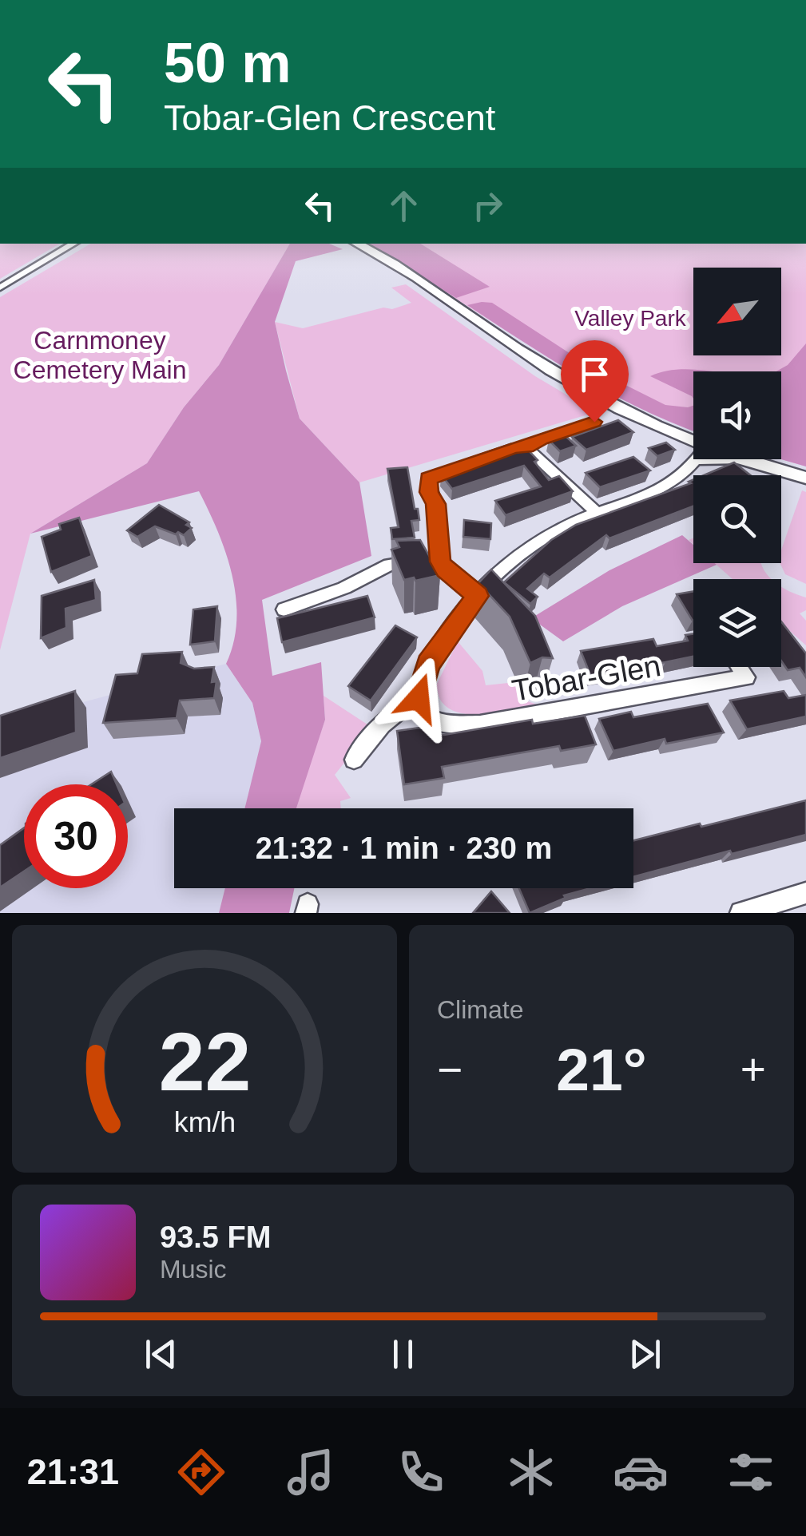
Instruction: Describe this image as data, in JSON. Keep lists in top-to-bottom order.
{
  "streets": {
    "street": ["Tobar-Glen"]
  },
  "parks": ["Valley Park", "Carnmoney Cemetery Main"],
  "north": "bottom left",
  "page": {
    "turn": ["50 m", "Tobar-Glen Crescent"],
    "limit": "30",
    "trip": "21:32 · 1 min · 230 m",
    "tile": "Climate",
    "heat": ["−", "21°", "+"],
    "song": ["93.5 FM", "Music"],
    "tabs": "21:31",
    "gauge": ["22", "km/h"]
  }
}
